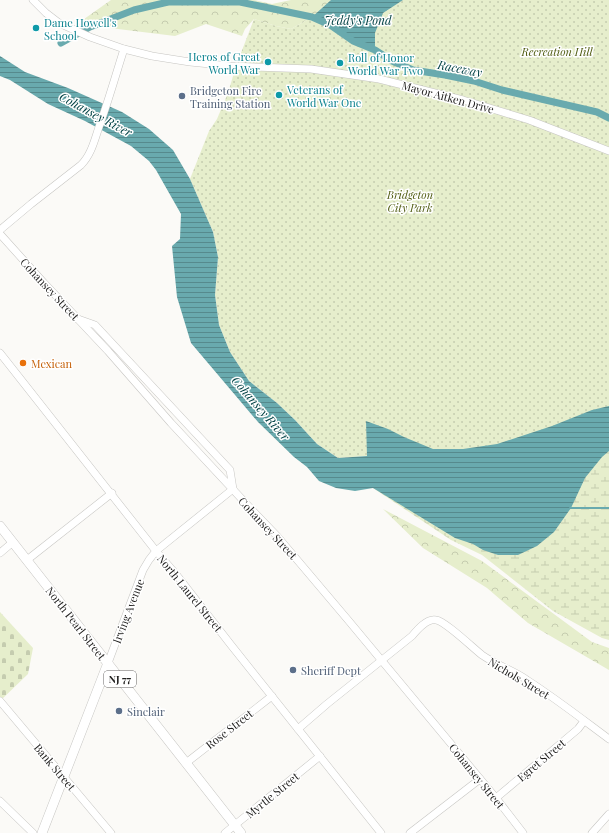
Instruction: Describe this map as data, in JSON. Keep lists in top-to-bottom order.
{
  "streets": {
    "main road": ["Irving Avenue", "North Pearl Street", "NJ 77"],
    "street": [
      "Mayor Aitken Drive",
      "Cohansey Street",
      "North Laurel Street",
      "Nichols Street",
      "Rose Street",
      "Egret Street",
      "Bank Street",
      "Myrtle Street"
    ]
  },
  "crossings": [
    ["Cohansey Street", "Irving Avenue"],
    ["Cohansey Street", "Nichols Street"],
    ["Cohansey Street", "Egret Street"],
    ["North Laurel Street", "Irving Avenue"],
    ["North Laurel Street", "Rose Street"],
    ["North Laurel Street", "Myrtle Street"],
    ["Irving Avenue", "North Pearl Street"],
    ["Irving Avenue", "Bank Street"],
    ["North Pearl Street", "Rose Street"],
    ["North Pearl Street", "Myrtle Street"],
    ["Nichols Street", "Egret Street"]
  ],
  "water": ["Jeddy's Pond", "Raceway", "Cohansey River"],
  "parks": ["Recreation Hill", "Bridgeton City Park"],
  "places": [
    "Dame Howell's School",
    "Heros of Great World War",
    "Roll of Honor World War Two",
    "Veterans of World War One",
    "Bridgeton Fire Training Station",
    "Mexican",
    "Sheriff Dept",
    "Sinclair"
  ]
}
